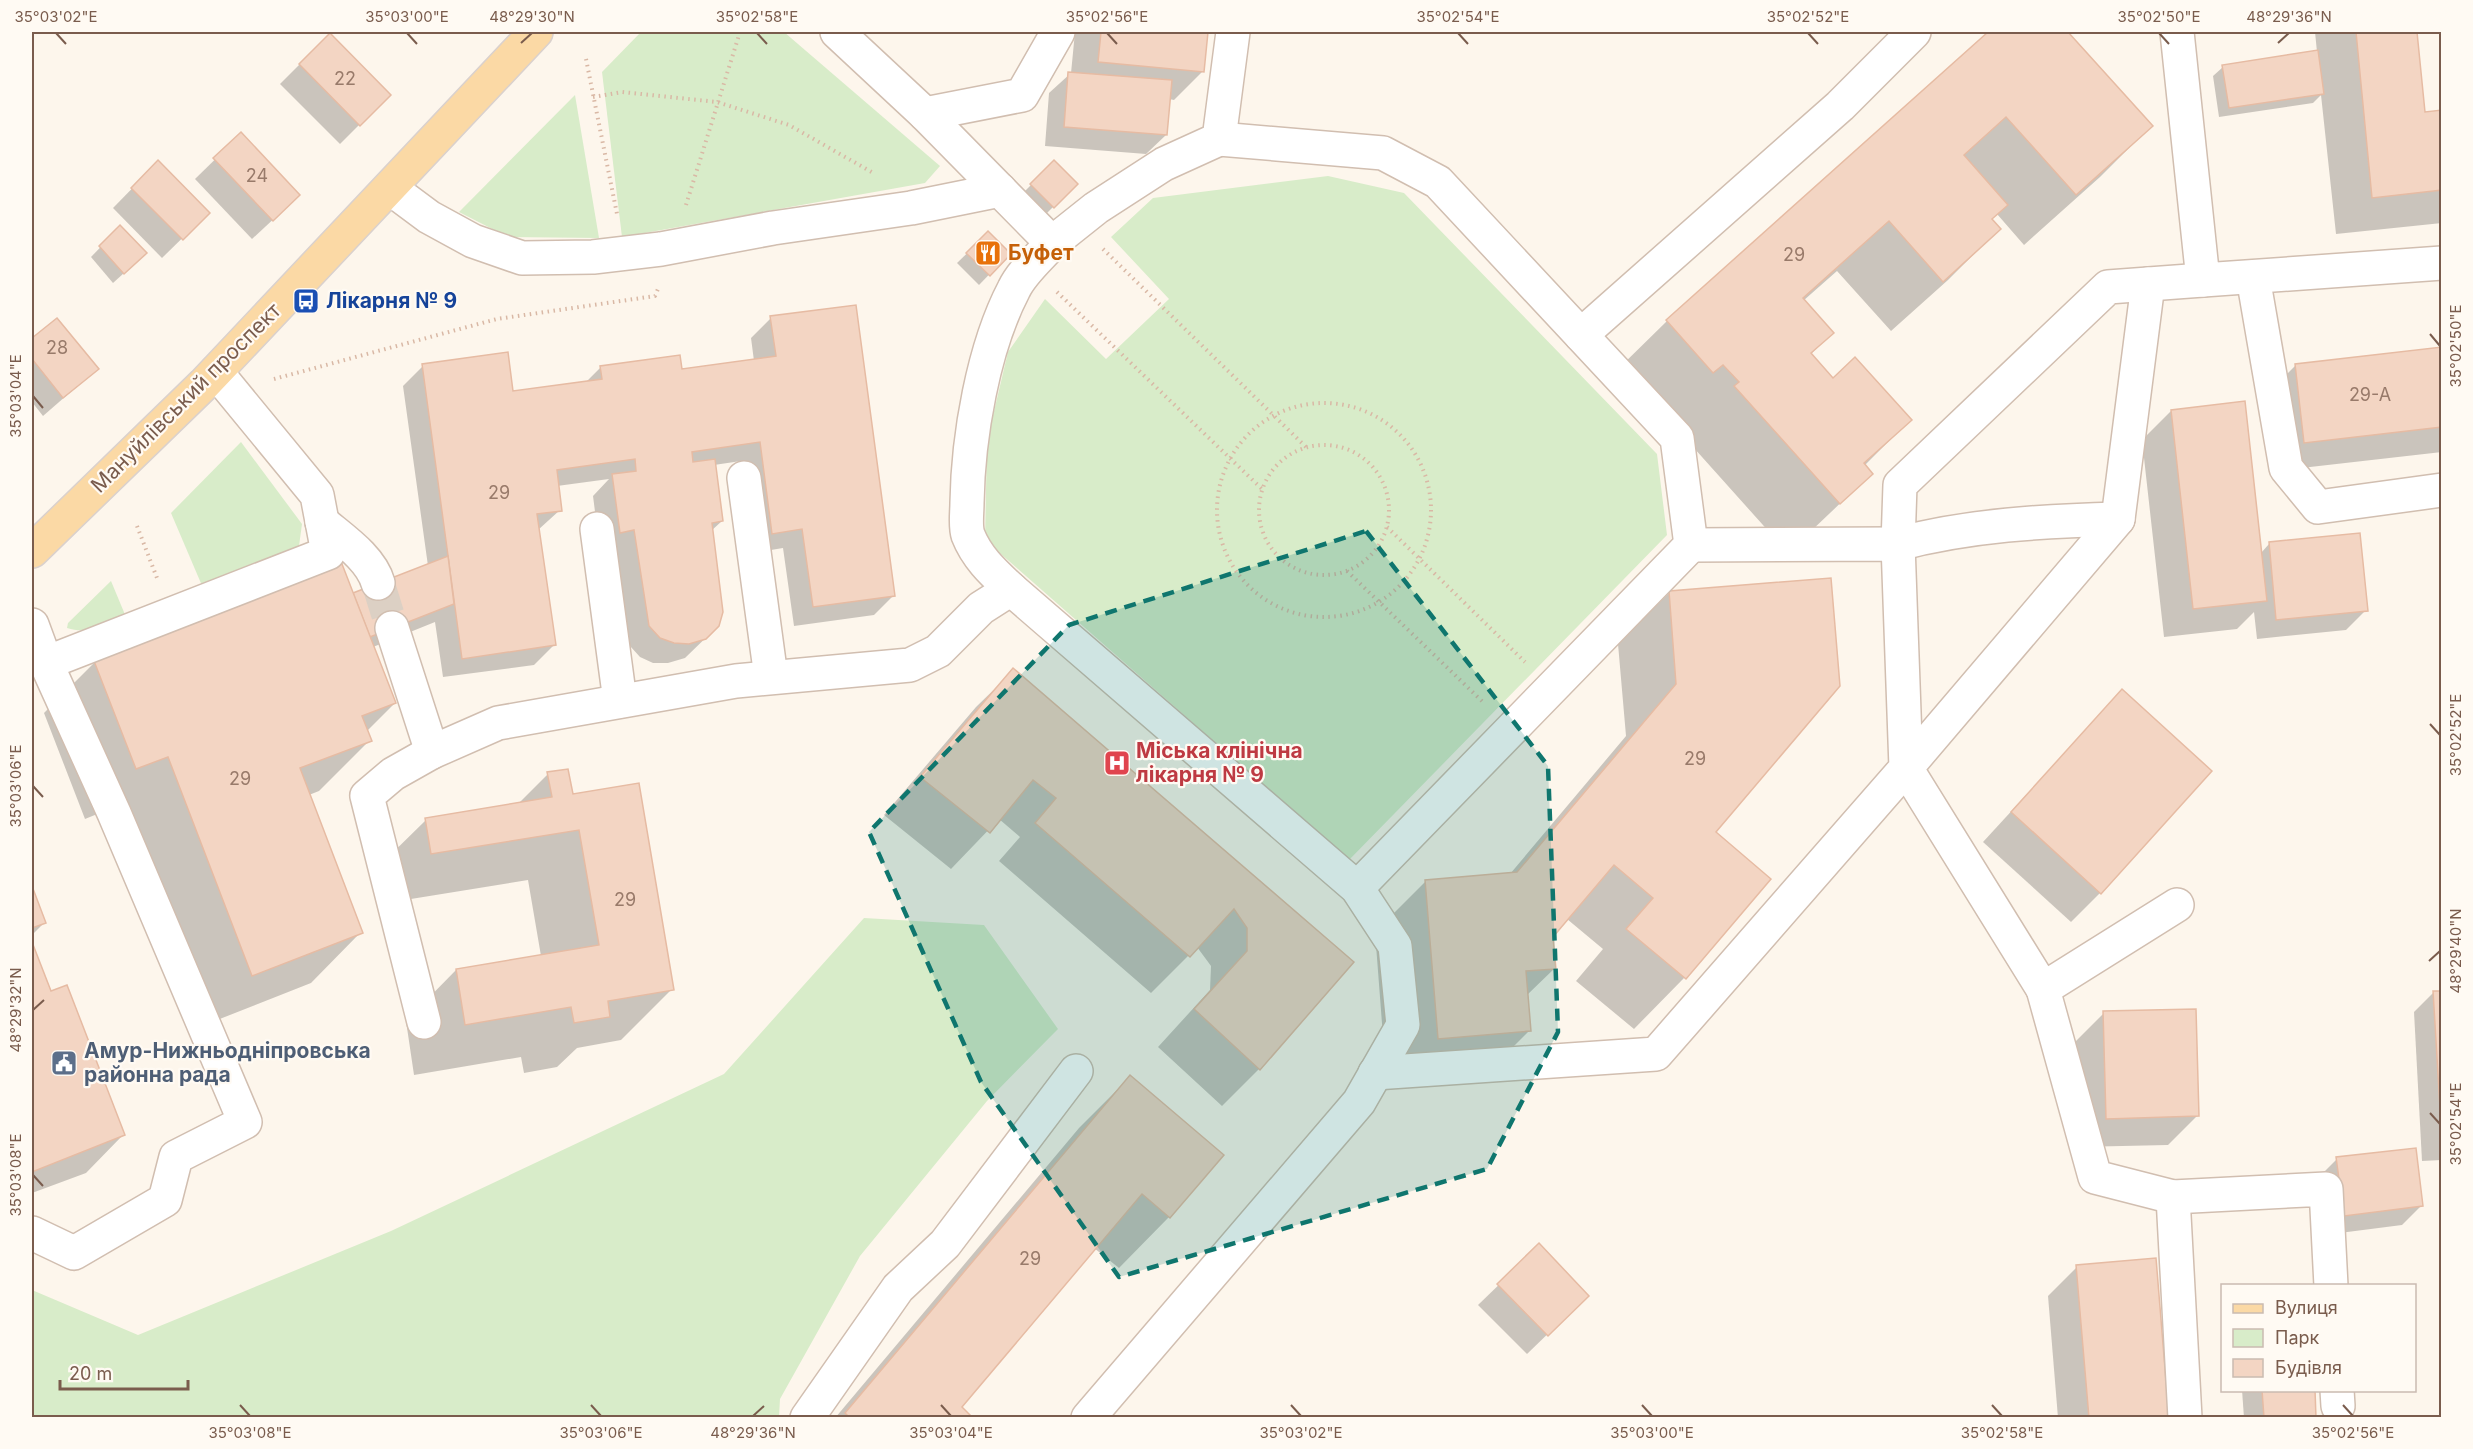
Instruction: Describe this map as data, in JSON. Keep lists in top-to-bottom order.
{
  "streets": {
    "main road": ["Мануйлівський проспект"]
  },
  "places": {
    "restaurant": ["Буфет"],
    "bus stop": ["Лікарня № 9"],
    "hospital": ["Міська клінічна лікарня № 9"],
    "public building": ["Амур-Нижньодніпровська районна рада"]
  },
  "house_numbers": [
    "22",
    "24",
    "29",
    "28",
    "29-А",
    "29",
    "29",
    "29",
    "29",
    "29"
  ],
  "legend": ["Вулиця", "Парк", "Будівля"],
  "scale_bar": "20 m",
  "coordinates": [
    "35°03'02\"E",
    "35°03'00\"E",
    "48°29'30\"N",
    "35°02'58\"E",
    "35°02'56\"E",
    "35°02'54\"E",
    "35°02'52\"E",
    "35°02'50\"E",
    "48°29'36\"N",
    "35°03'04\"E",
    "35°03'06\"E",
    "48°29'40\"N",
    "48°29'32\"N",
    "35°03'08\"E"
  ]
}
